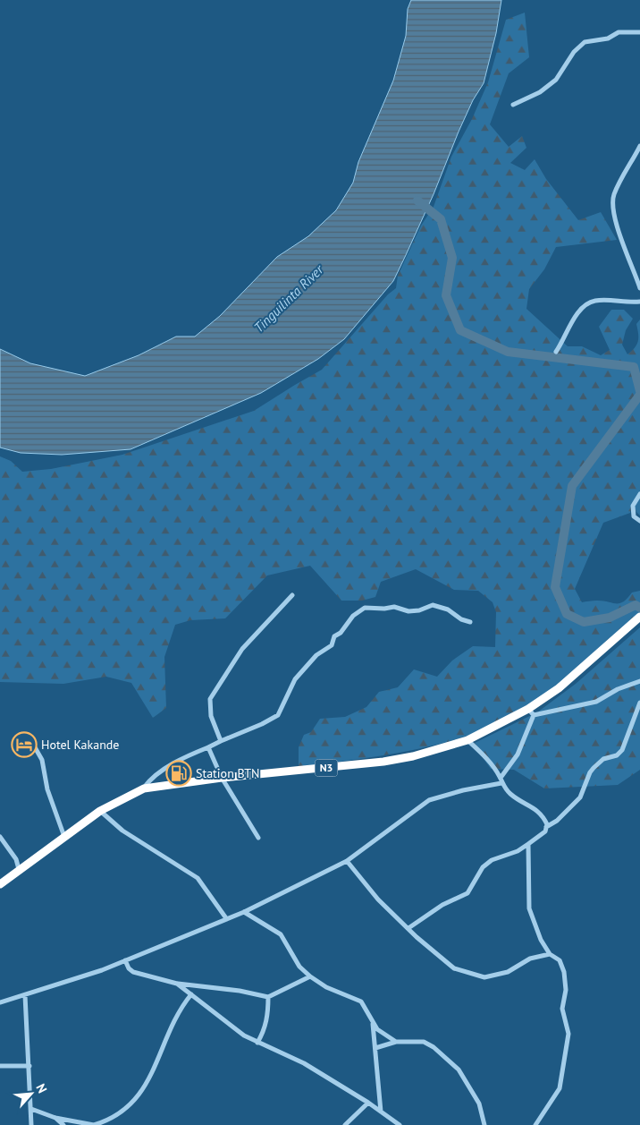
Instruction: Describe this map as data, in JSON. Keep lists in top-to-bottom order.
{
  "streets": {
    "highway": ["N3"]
  },
  "water": ["Tinguilinta River"],
  "places": {
    "hotel": ["Hotel Kakande"],
    "fuel station": ["Station BTN"]
  },
  "north": "top right"
}
